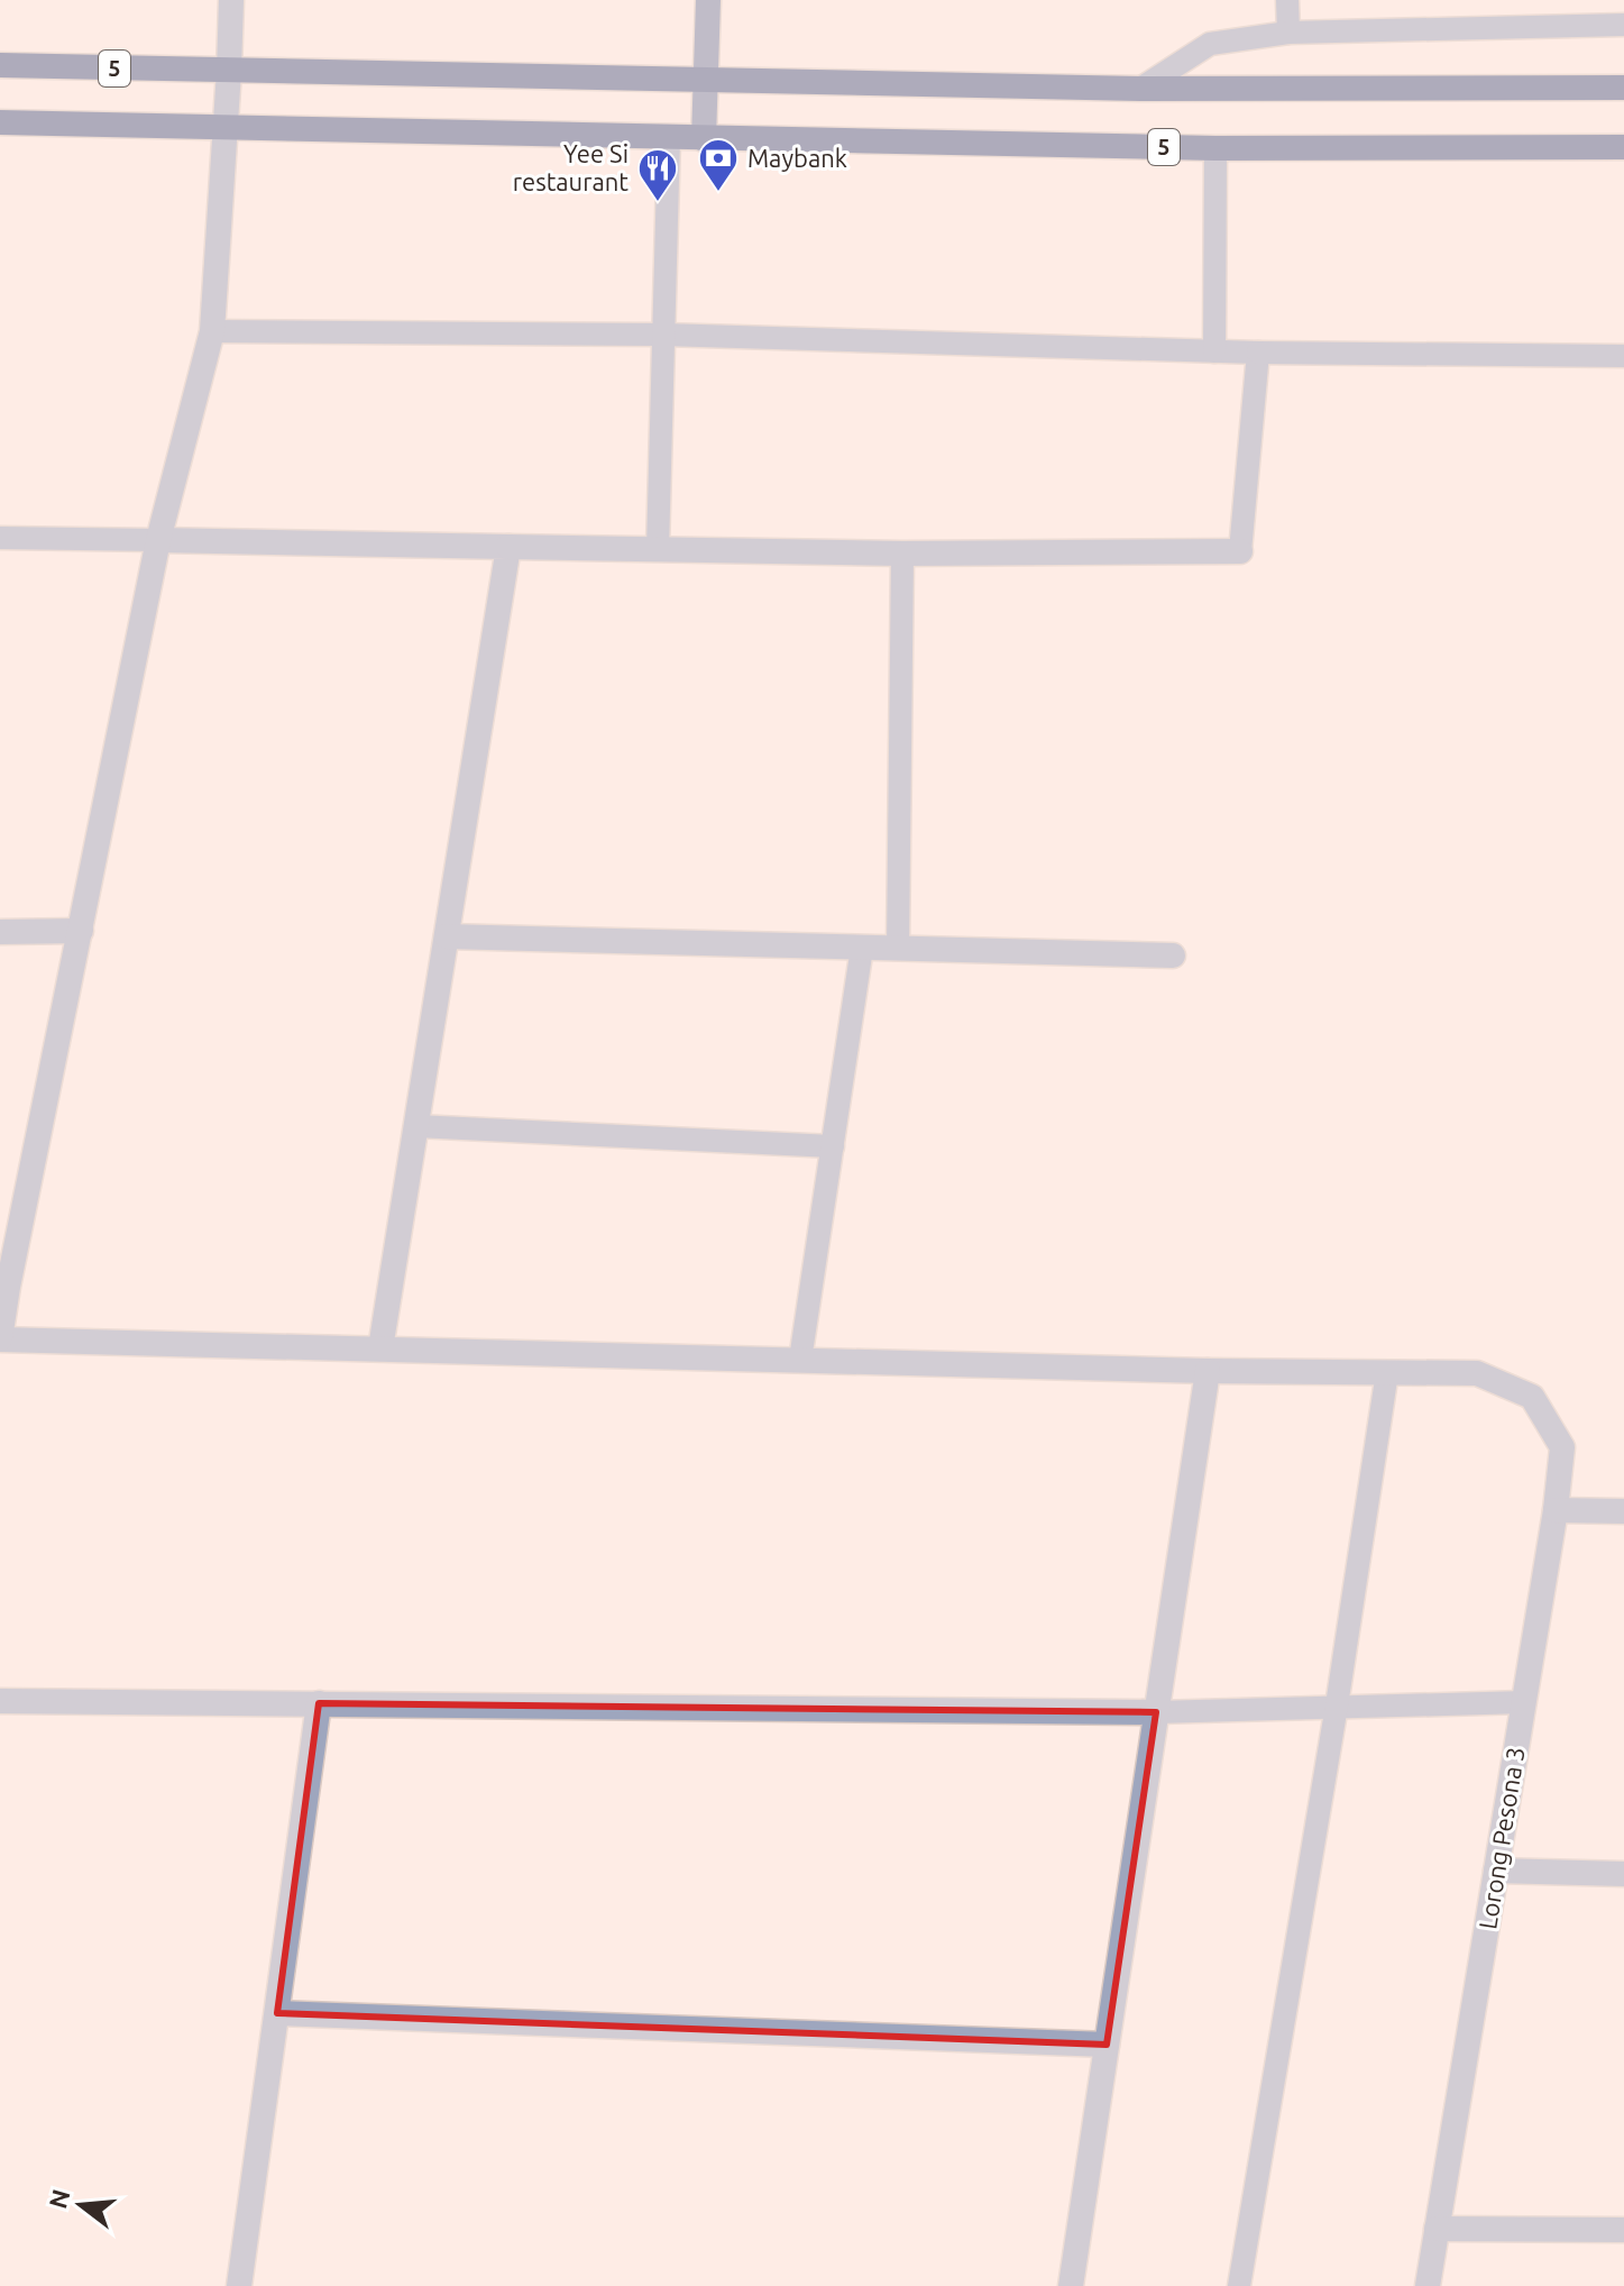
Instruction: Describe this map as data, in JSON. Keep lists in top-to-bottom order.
{
  "streets": {
    "highway": ["5"],
    "street": ["Lorong Pesona 3"]
  },
  "places": {
    "bank": ["Maybank"],
    "restaurant": ["Yee Si restaurant"]
  },
  "north": "left"
}
